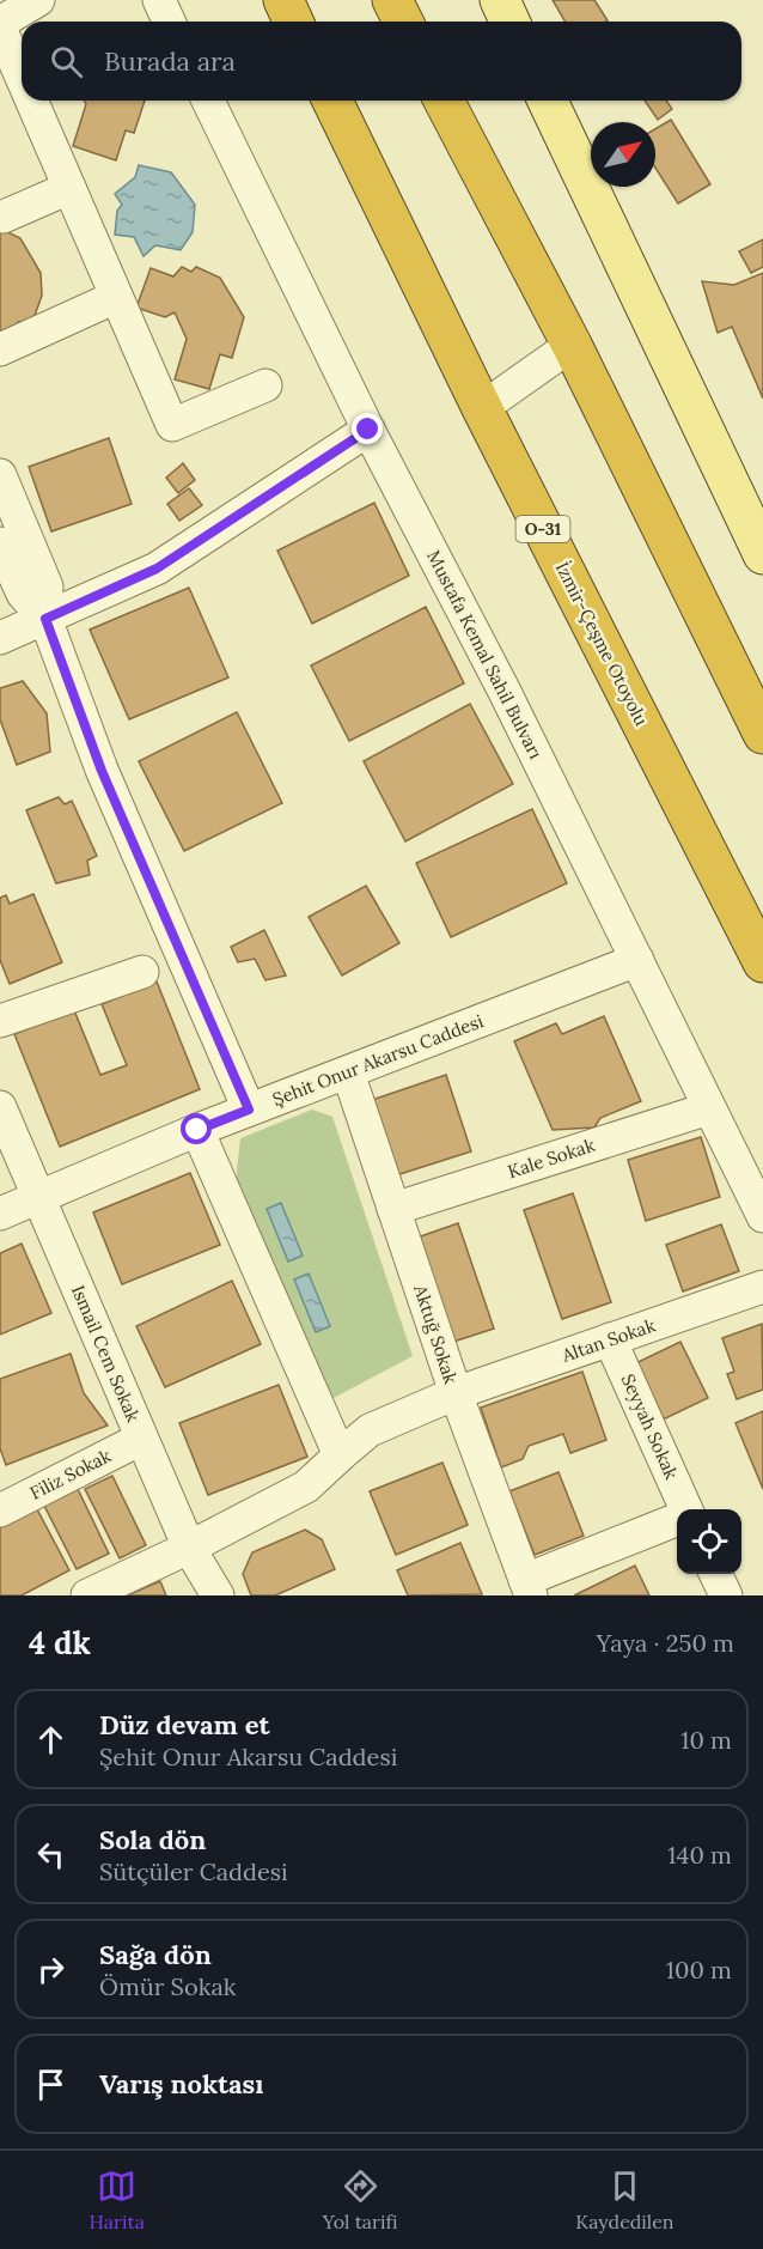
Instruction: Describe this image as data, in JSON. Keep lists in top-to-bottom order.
{
  "streets": {
    "highway": ["O-31", "İzmir-Çeşme Otoyolu"],
    "street": [
      "Mustafa Kemal Sahil Bulvarı",
      "Şehit Onur Akarsu Caddesi",
      "Kale Sokak",
      "Aktuğ Sokak",
      "Altan Sokak",
      "Ismail Cem Sokak",
      "Seyyah Sokak",
      "Filiz Sokak"
    ]
  },
  "crossings": [
    ["Mustafa Kemal Sahil Bulvarı", "Şehit Onur Akarsu Caddesi"],
    ["Mustafa Kemal Sahil Bulvarı", "Kale Sokak"],
    ["Şehit Onur Akarsu Caddesi", "Aktuğ Sokak"],
    ["Şehit Onur Akarsu Caddesi", "Ismail Cem Sokak"],
    ["Kale Sokak", "Aktuğ Sokak"],
    ["Aktuğ Sokak", "Altan Sokak"],
    ["Altan Sokak", "Ismail Cem Sokak"],
    ["Altan Sokak", "Seyyah Sokak"],
    ["Ismail Cem Sokak", "Filiz Sokak"]
  ],
  "north": "top right",
  "page": {
    "search": "Burada ara",
    "heading": ["4 dk", "Yaya · 250 m"],
    "list": [
      ["Düz devam et", "Şehit Onur Akarsu Caddesi", "10 m"],
      ["Sola dön", "Sütçüler Caddesi", "140 m"],
      ["Sağa dön", "Ömür Sokak", "100 m"],
      "Varış noktası"
    ],
    "nav": ["Harita", "Yol tarifi", "Kaydedilen"]
  }
}
